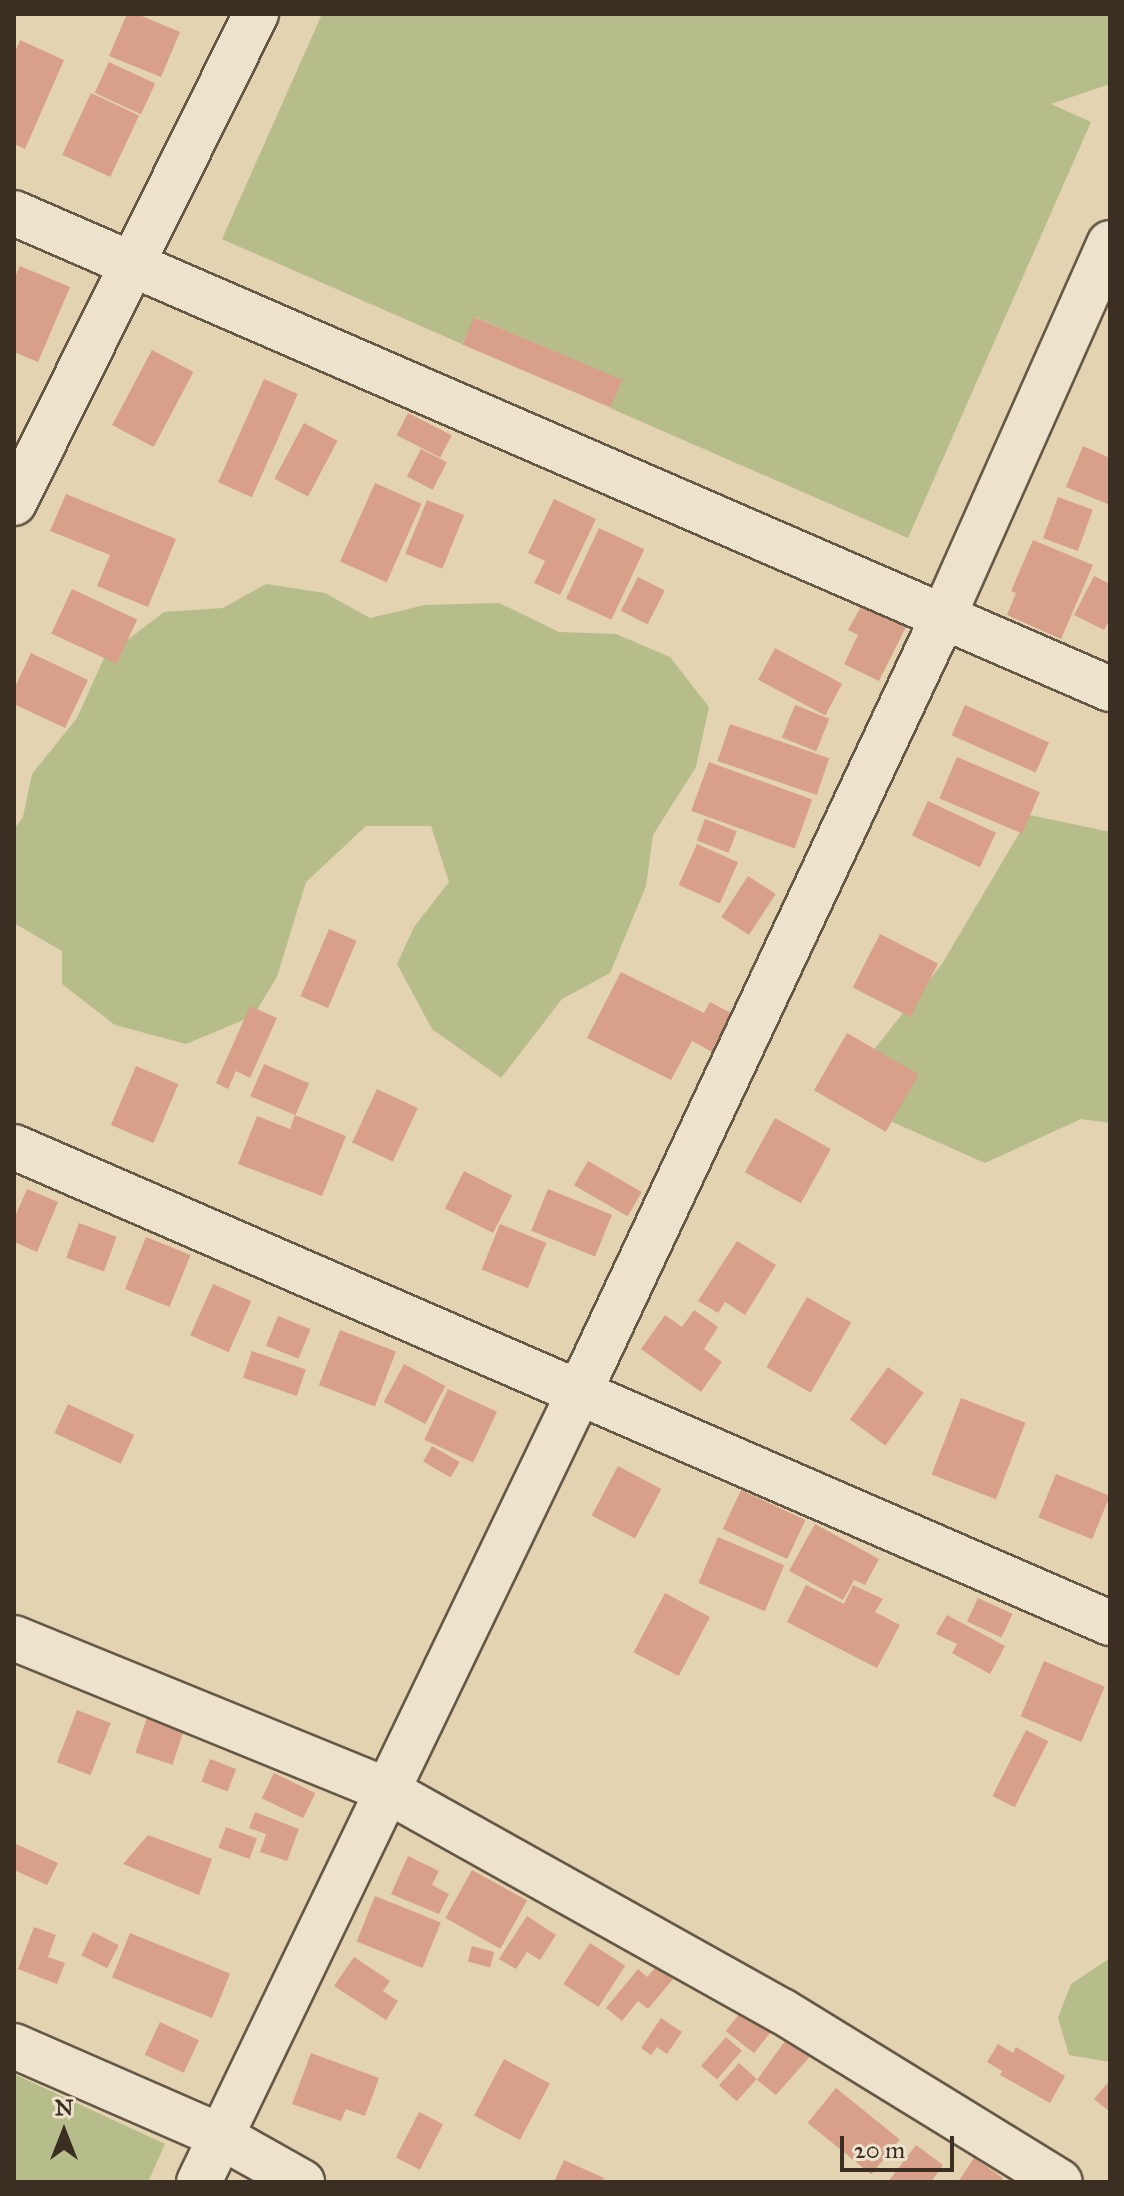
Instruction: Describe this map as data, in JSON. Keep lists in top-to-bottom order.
{
  "scale_bar": "20 m",
  "north": "top"
}
